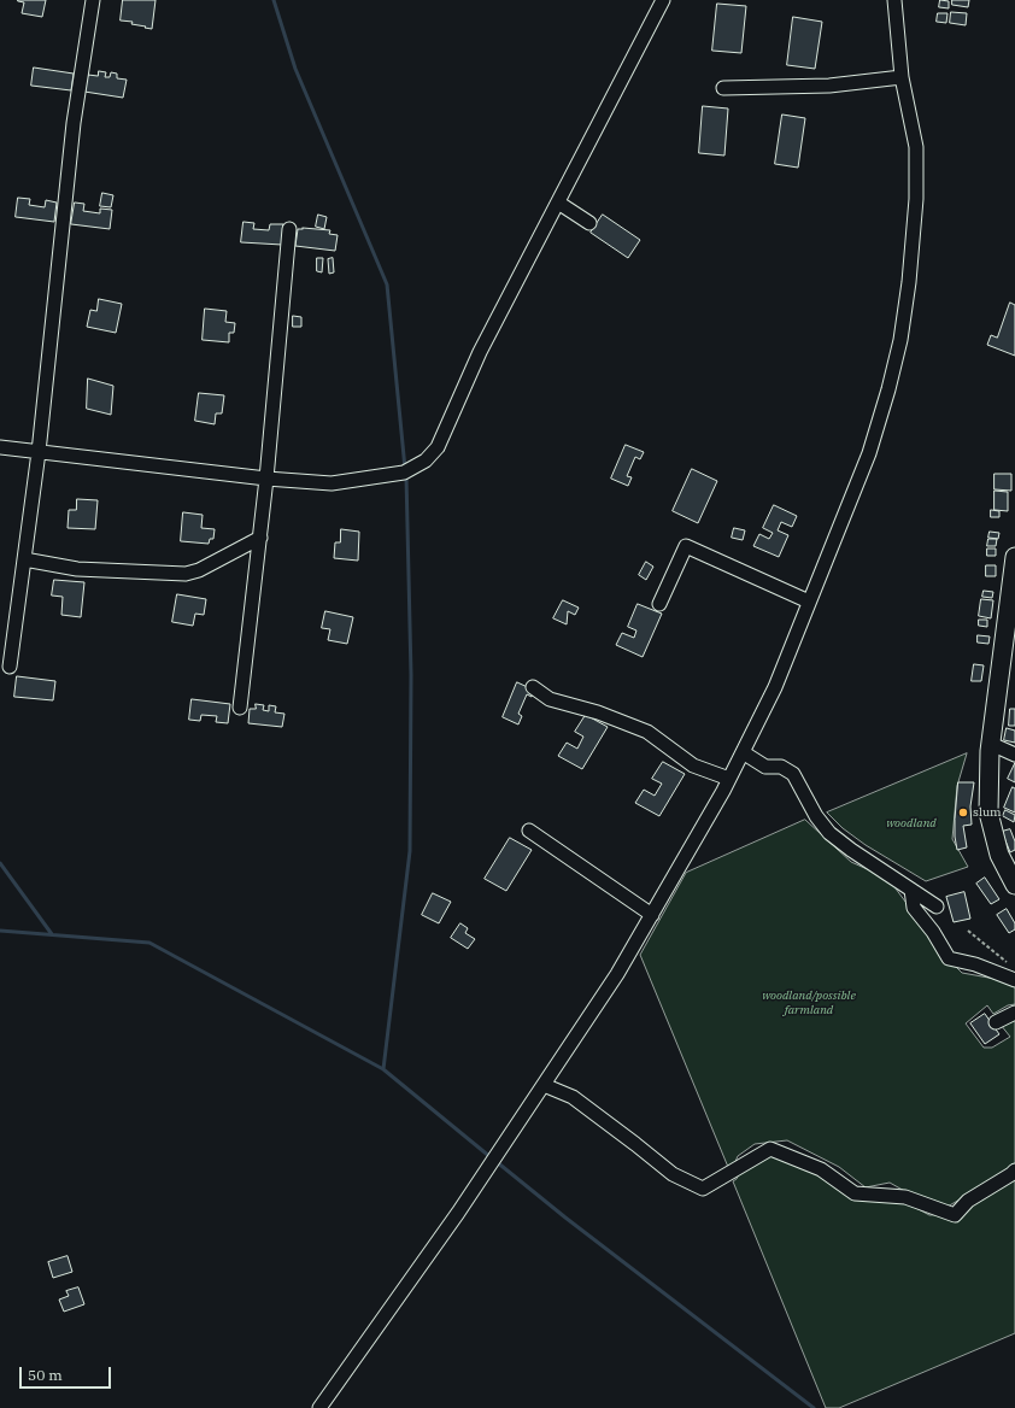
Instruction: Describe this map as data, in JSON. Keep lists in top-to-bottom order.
{
  "parks": ["woodland", "woodland/possible farmland"],
  "places": ["slum"],
  "scale_bar": "50 m"
}
